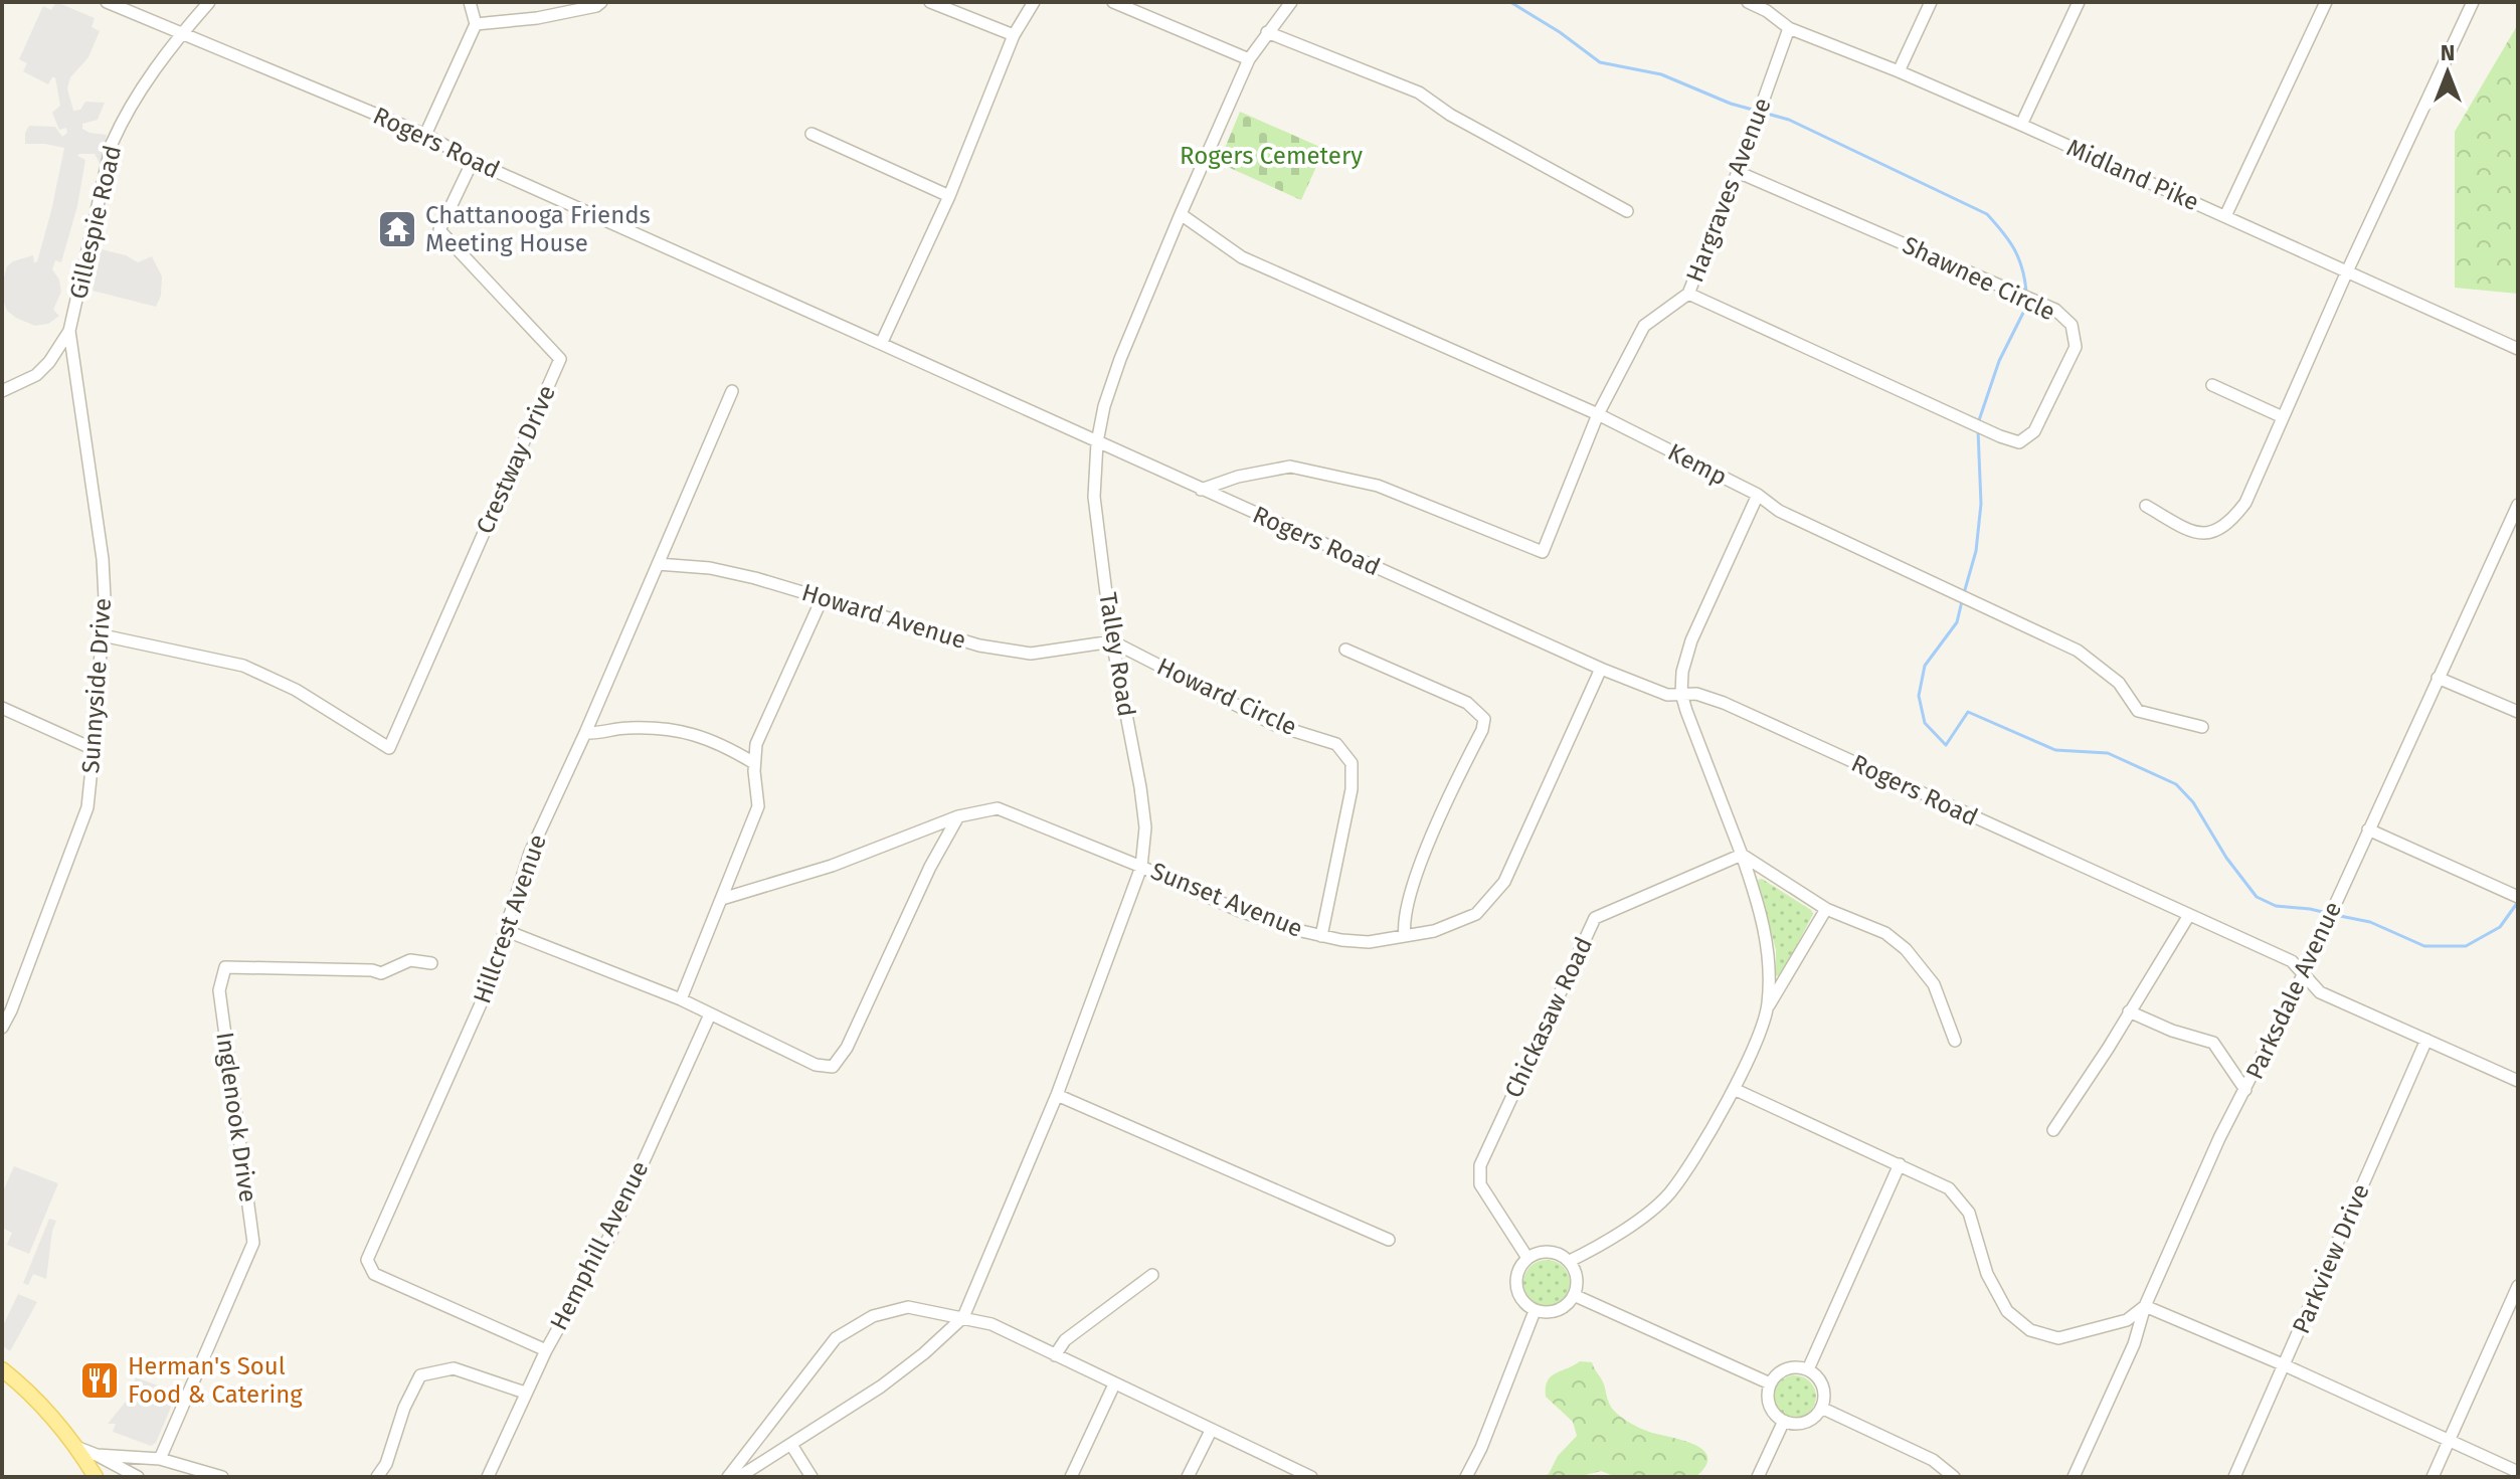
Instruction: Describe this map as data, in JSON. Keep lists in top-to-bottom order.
{
  "streets": {
    "street": [
      "Rogers Road",
      "Midland Pike",
      "Hargraves Avenue",
      "Gillespie Road",
      "Shawnee Circle",
      "Crestway Drive",
      "Kemp",
      "Howard Avenue",
      "Talley Road",
      "Sunnyside Drive",
      "Howard Circle",
      "Sunset Avenue",
      "Hillcrest Avenue",
      "Parksdale Avenue",
      "Chickasaw Road",
      "Inglenook Drive",
      "Hemphill Avenue",
      "Parkview Drive"
    ]
  },
  "crossings": [
    ["Rogers Road", "Hargraves Avenue"],
    ["Rogers Road", "Gillespie Road"],
    ["Rogers Road", "Crestway Drive"],
    ["Rogers Road", "Talley Road"],
    ["Rogers Road", "Sunset Avenue"],
    ["Rogers Road", "Parksdale Avenue"],
    ["Rogers Road", "Parkview Drive"],
    ["Midland Pike", "Hargraves Avenue"],
    ["Hargraves Avenue", "Shawnee Circle"],
    ["Hargraves Avenue", "Kemp"],
    ["Gillespie Road", "Sunnyside Drive"],
    ["Crestway Drive", "Sunnyside Drive"],
    ["Kemp", "Talley Road"],
    ["Howard Avenue", "Talley Road"],
    ["Howard Avenue", "Howard Circle"],
    ["Howard Avenue", "Hillcrest Avenue"],
    ["Talley Road", "Howard Circle"],
    ["Talley Road", "Sunset Avenue"],
    ["Howard Circle", "Sunset Avenue"],
    ["Hillcrest Avenue", "Hemphill Avenue"]
  ],
  "parks": ["Rogers Cemetery"],
  "places": {
    "temple": ["Chattanooga Friends Meeting House"],
    "restaurant": ["Herman's Soul Food & Catering"]
  },
  "north": "top"
}
